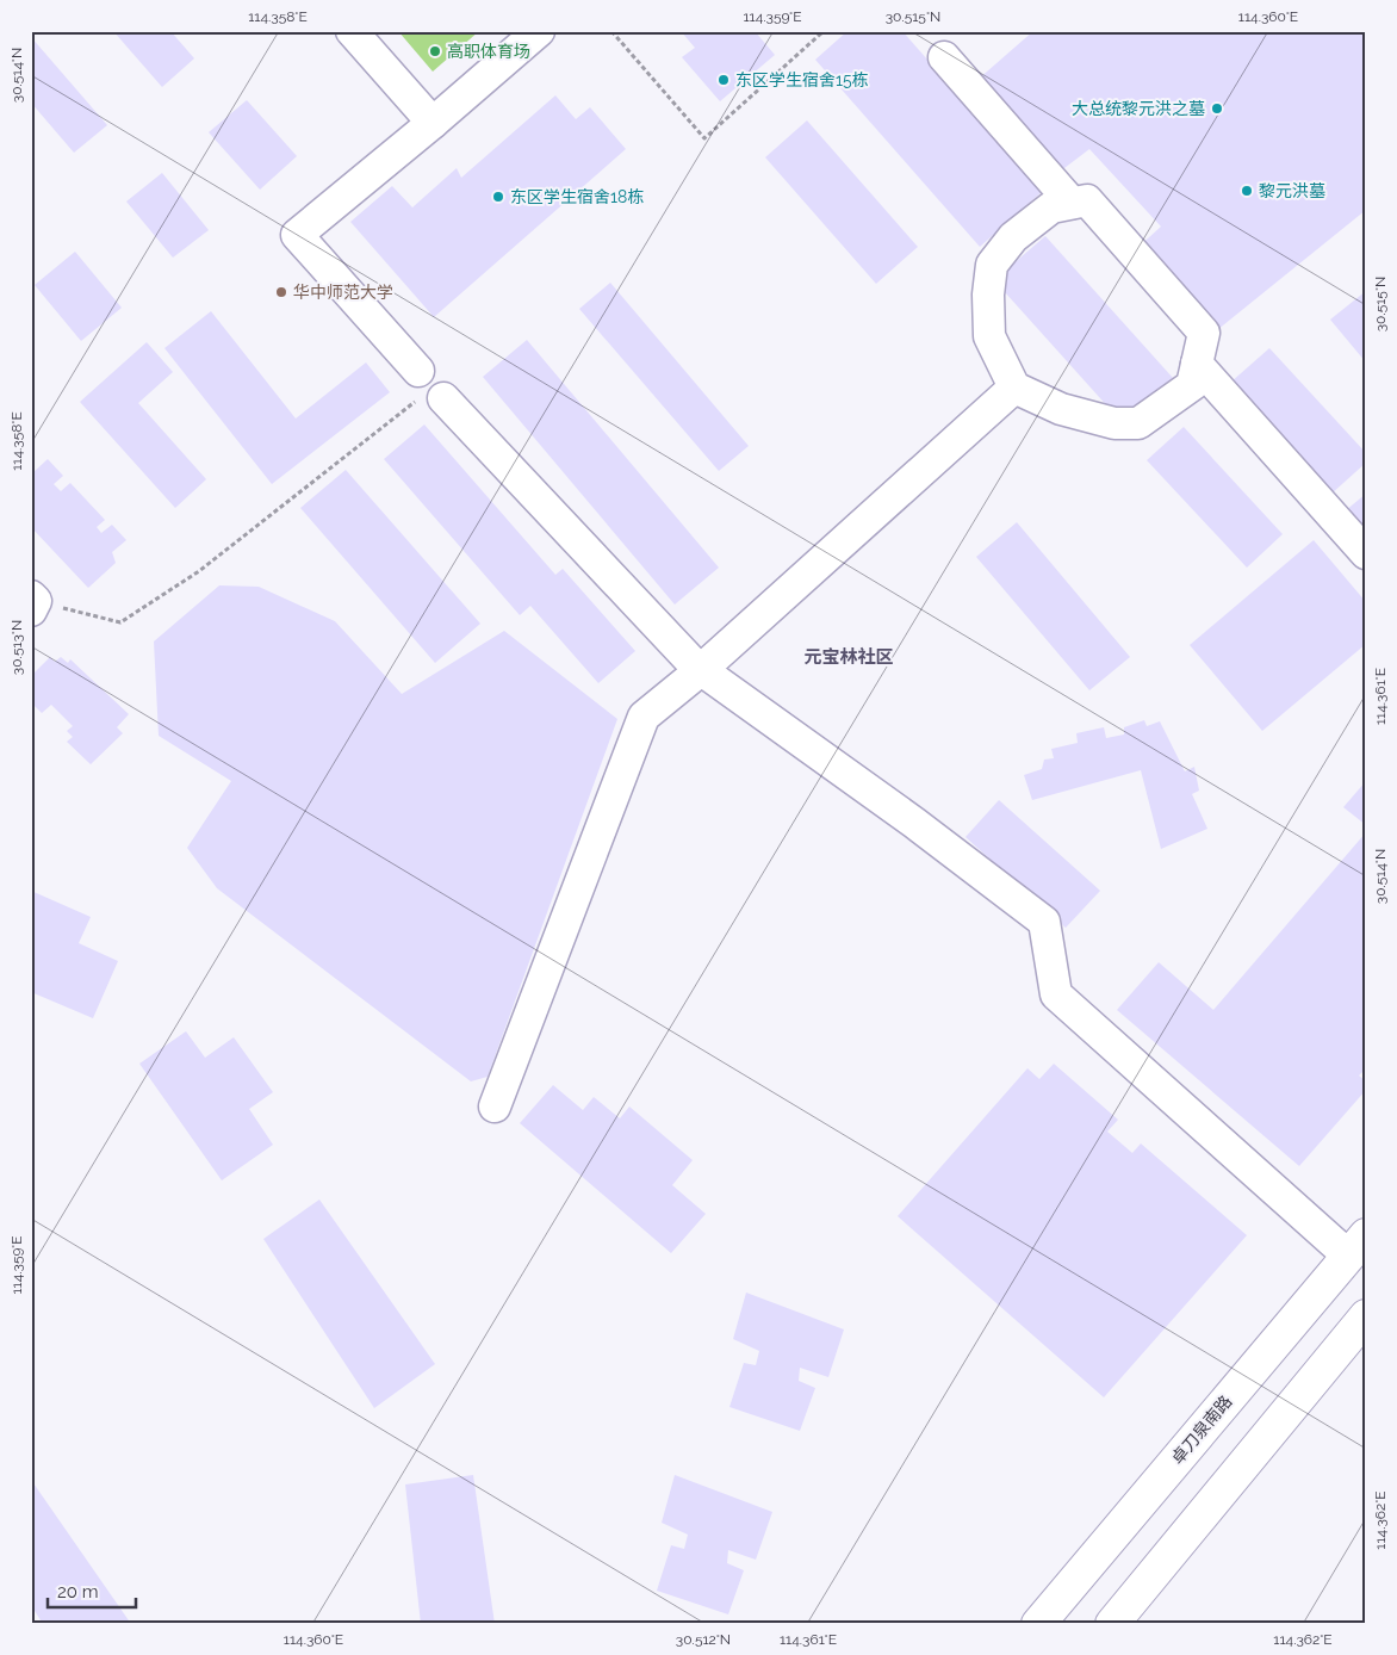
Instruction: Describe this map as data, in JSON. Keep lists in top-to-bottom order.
{
  "streets": {
    "main road": ["卓刀泉南路"]
  },
  "districts": ["元宝林社区"],
  "places": [
    "高职体育场",
    "东区学生宿舍15栋",
    "大总统黎元洪之墓",
    "黎元洪墓",
    "东区学生宿舍18栋",
    "华中师范大学"
  ],
  "scale_bar": "20 m",
  "coordinates": [
    "114.358°E",
    "114.359°E",
    "30.515°N",
    "114.360°E",
    "30.514°N",
    "30.513°N",
    "114.361°E",
    "114.362°E",
    "30.512°N"
  ]
}
